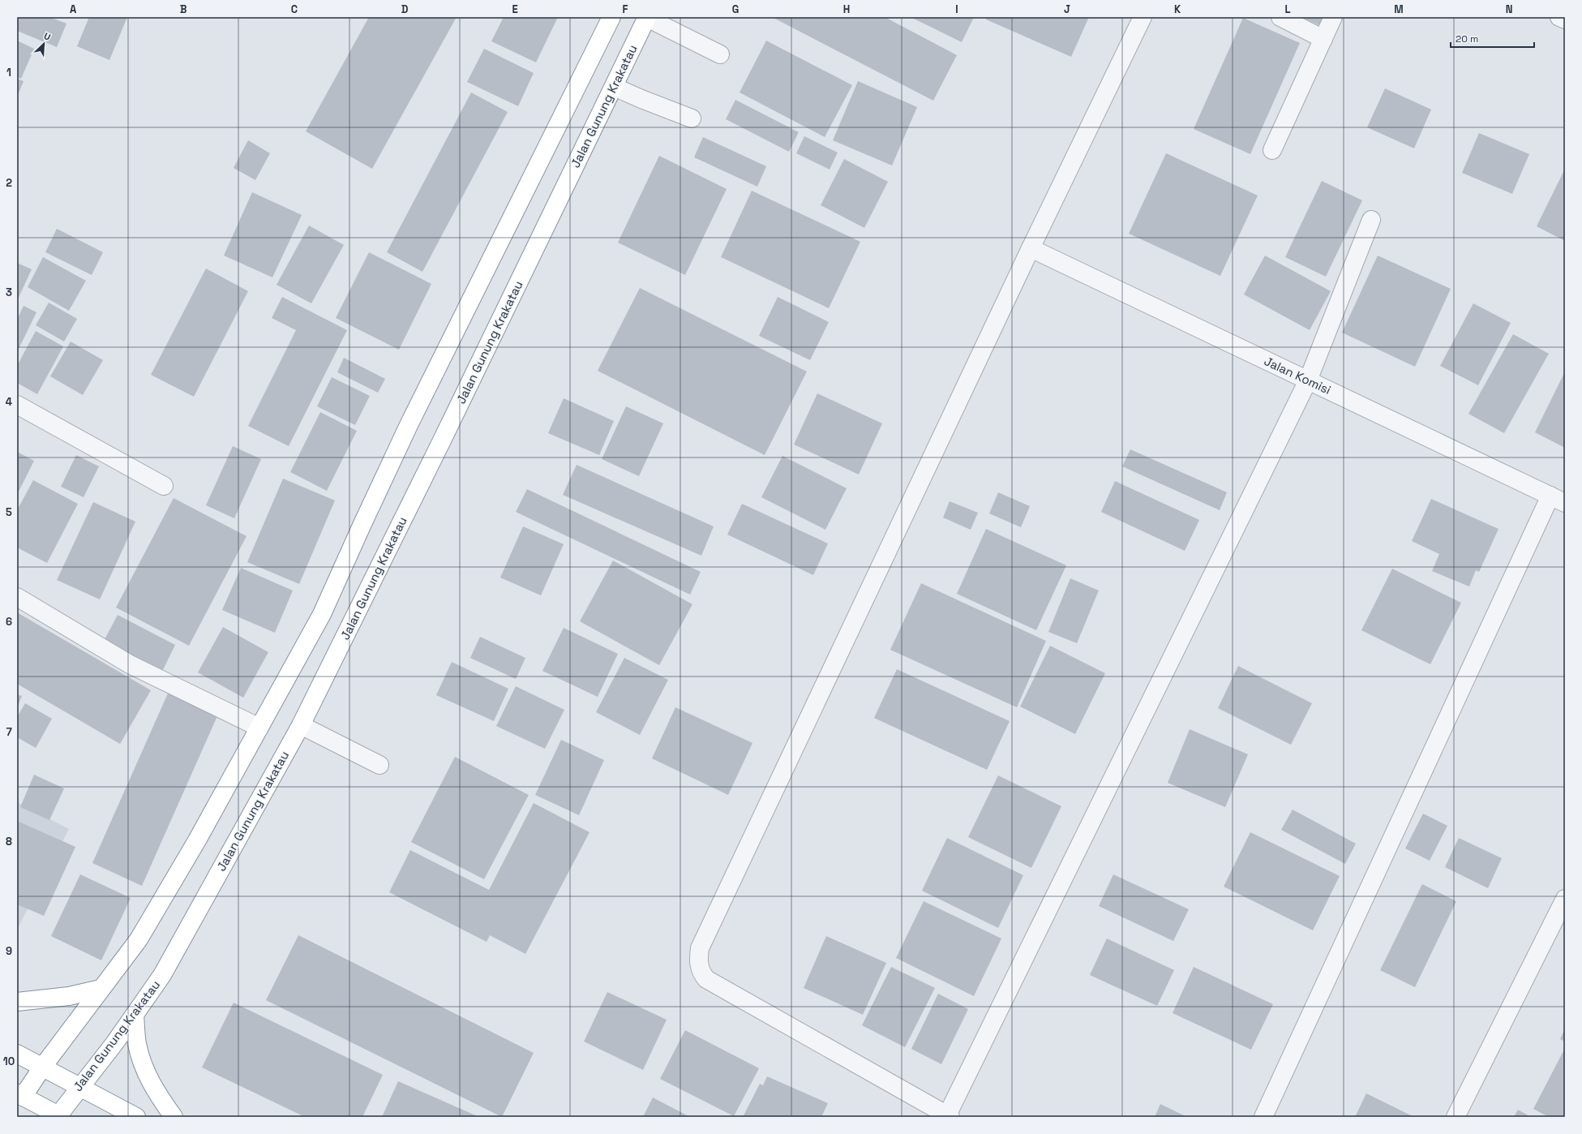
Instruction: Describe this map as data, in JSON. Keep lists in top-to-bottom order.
{
  "streets": {
    "highway": ["Jalan Gunung Krakatau"],
    "street": ["Jalan Komisi"]
  },
  "scale_bar": "20 m",
  "north": "top right",
  "grid": {
    "columns": [
      "A",
      "B",
      "C",
      "D",
      "E",
      "F",
      "G",
      "H",
      "I",
      "J",
      "K",
      "L",
      "M",
      "N"
    ],
    "rows": [
      "1",
      "2",
      "3",
      "4",
      "5",
      "6",
      "7",
      "8",
      "9",
      "10"
    ]
  }
}
